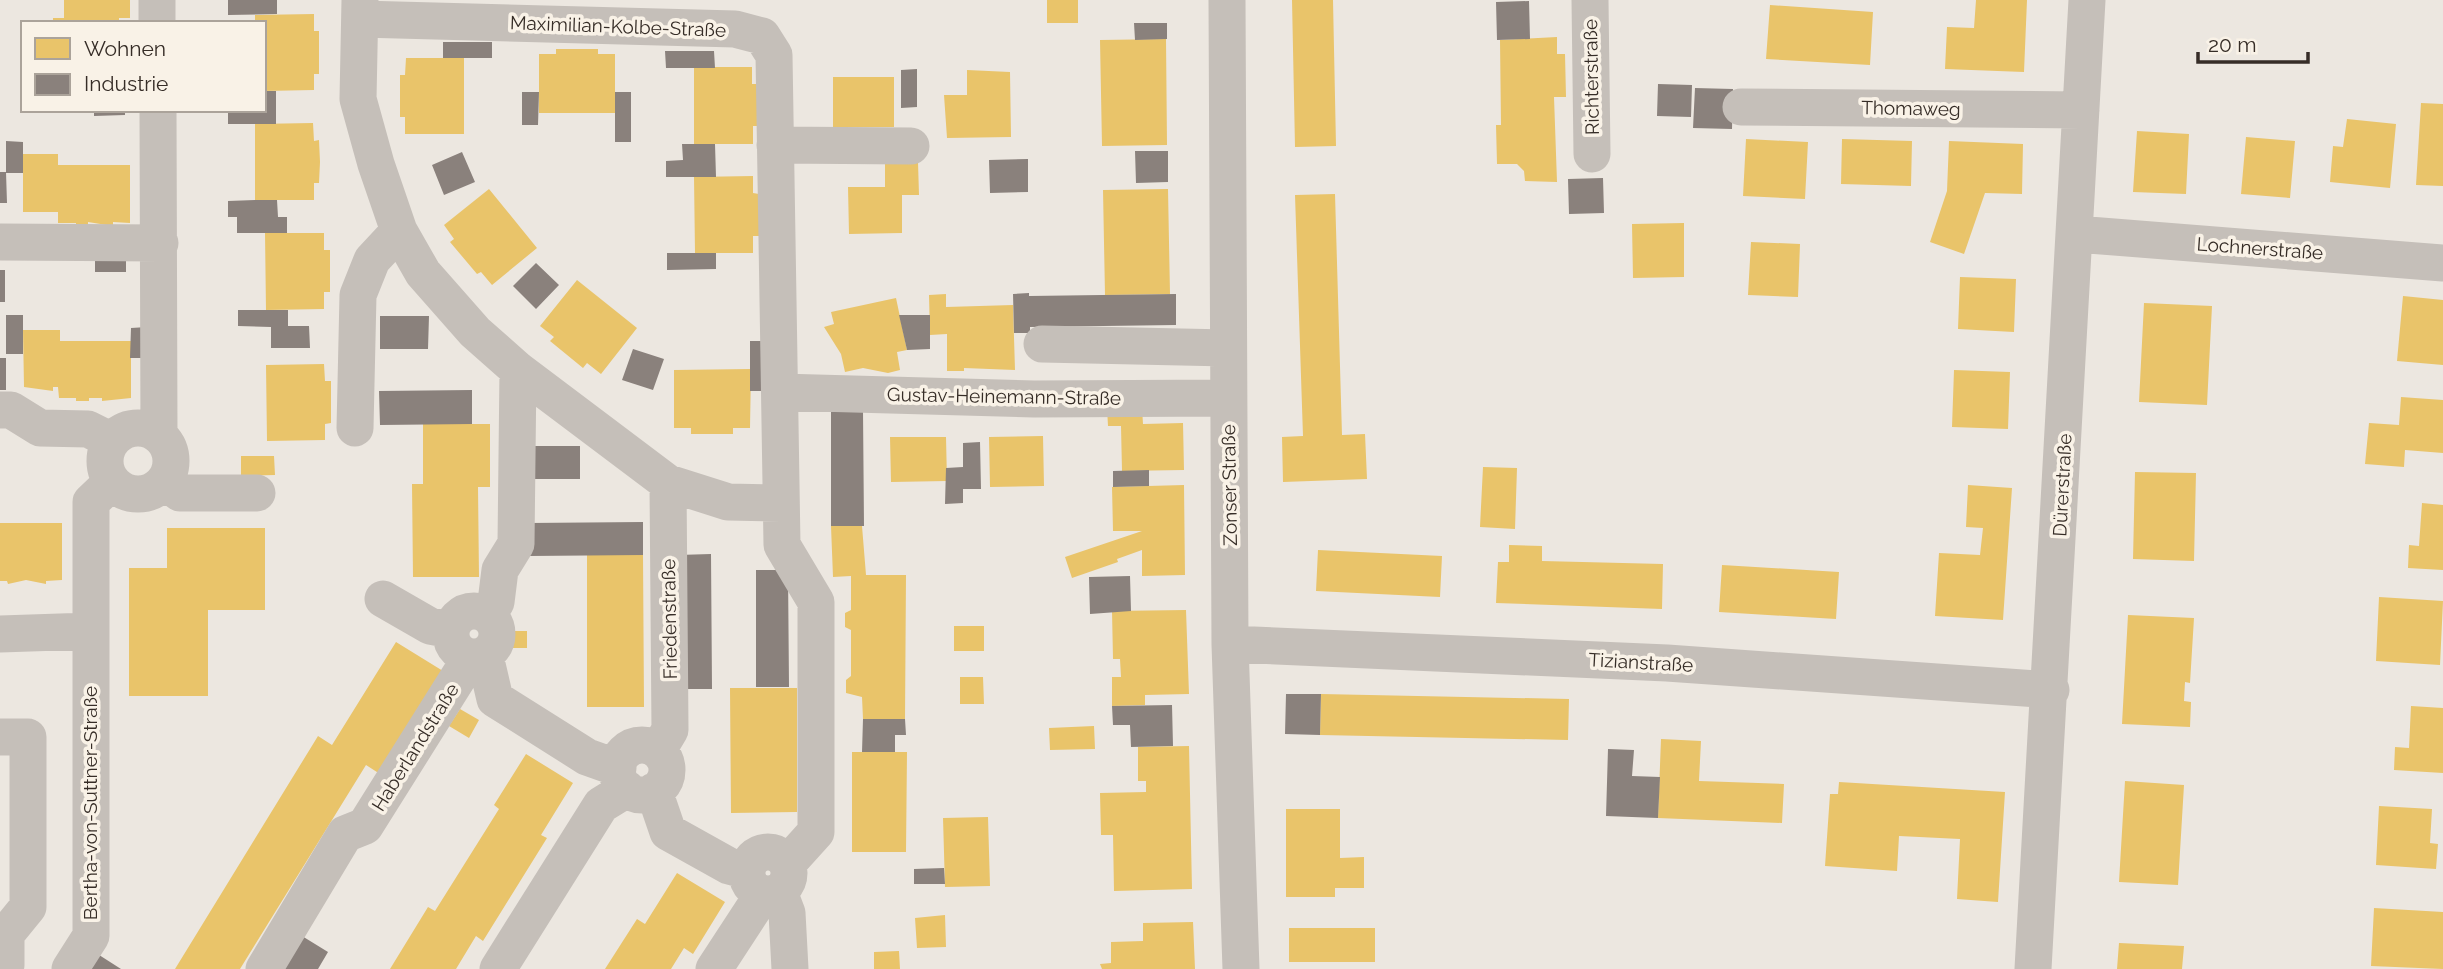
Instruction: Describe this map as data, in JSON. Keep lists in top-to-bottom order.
{
  "streets": {
    "street": [
      "Maximilian-Kolbe-Straße",
      "Richterstraße",
      "Thomaweg",
      "Lochnerstraße",
      "Gustav-Heinemann-Straße",
      "Zonser Straße",
      "Dürerstraße",
      "Friedenstraße",
      "Tizianstraße",
      "Haberlandstraße",
      "Bertha-von-Suttner-Straße"
    ]
  },
  "crossings": [
    ["Maximilian-Kolbe-Straße", "Gustav-Heinemann-Straße"],
    ["Thomaweg", "Dürerstraße"],
    ["Lochnerstraße", "Dürerstraße"],
    ["Gustav-Heinemann-Straße", "Zonser Straße"],
    ["Zonser Straße", "Tizianstraße"],
    ["Dürerstraße", "Tizianstraße"]
  ],
  "legend": ["Wohnen", "Industrie"],
  "scale_bar": "20 m"
}
